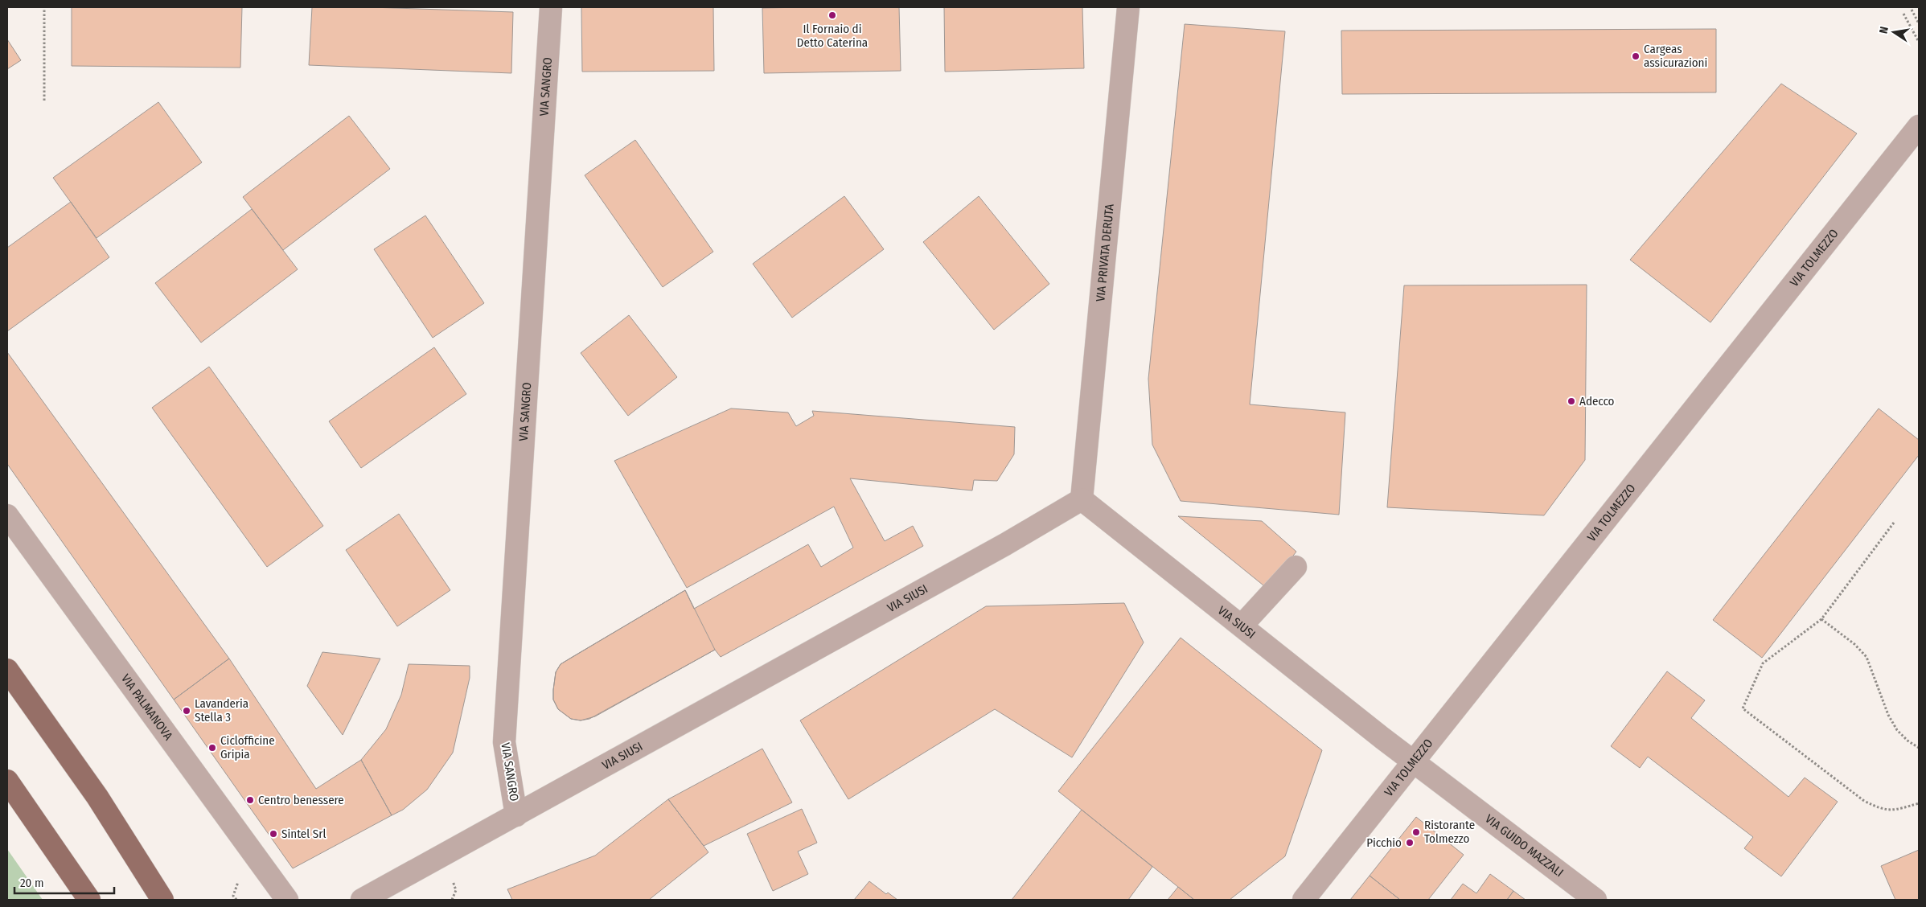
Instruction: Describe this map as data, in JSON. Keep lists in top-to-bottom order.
{
  "streets": {
    "street": [
      "VIA SANGRO",
      "VIA PRIVATA DERUTA",
      "VIA TOLMEZZO",
      "VIA SIUSI",
      "VIA PALMANOVA",
      "VIA GUIDO MAZZALI"
    ]
  },
  "crossings": [
    ["VIA SANGRO", "VIA SIUSI"],
    ["VIA PRIVATA DERUTA", "VIA SIUSI"],
    ["VIA TOLMEZZO", "VIA SIUSI"],
    ["VIA TOLMEZZO", "VIA GUIDO MAZZALI"],
    ["VIA SIUSI", "VIA GUIDO MAZZALI"]
  ],
  "places": [
    "Il Fornaio di Detto Caterina",
    "Cargeas assicurazioni",
    "Adecco",
    "Lavanderia Stella 3",
    "Ciclofficine Gripia",
    "Centro benessere",
    "Ristorante Tolmezzo",
    "Sintel Srl",
    "Picchio"
  ],
  "scale_bar": "20 m",
  "north": "left"
}
